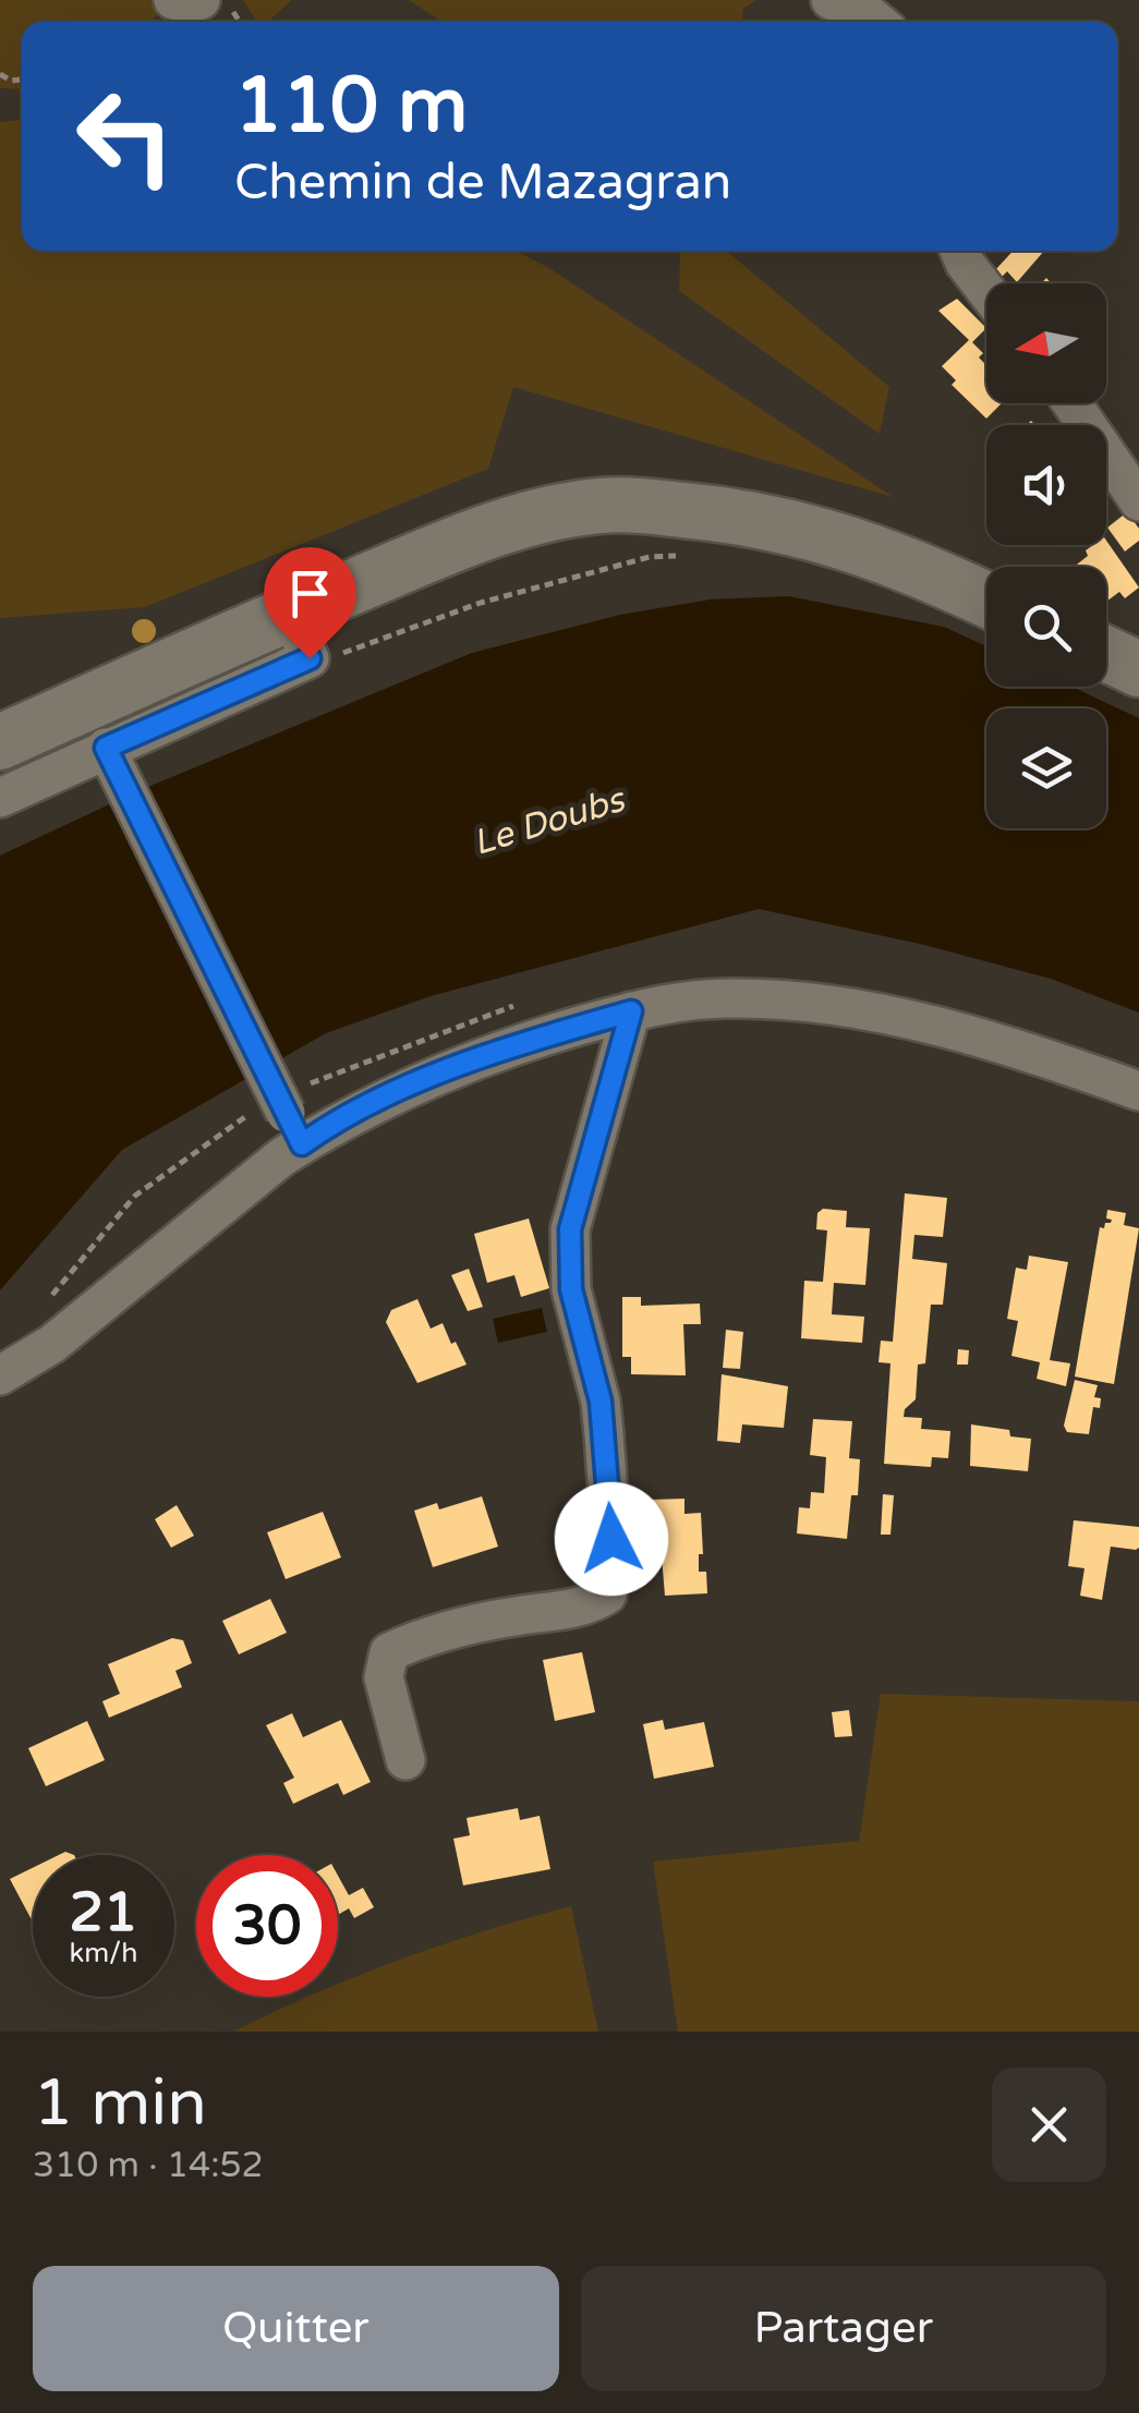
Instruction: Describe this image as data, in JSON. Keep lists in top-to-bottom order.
{
  "water": ["Le Doubs"],
  "north": "left",
  "page": {
    "turn": ["110 m", "Chemin de Mazagran"],
    "speed": "21 km/h",
    "limit": "30",
    "heading": ["1 min", "310 m · 14:52"],
    "buttons": ["Quitter", "Partager"]
  }
}
